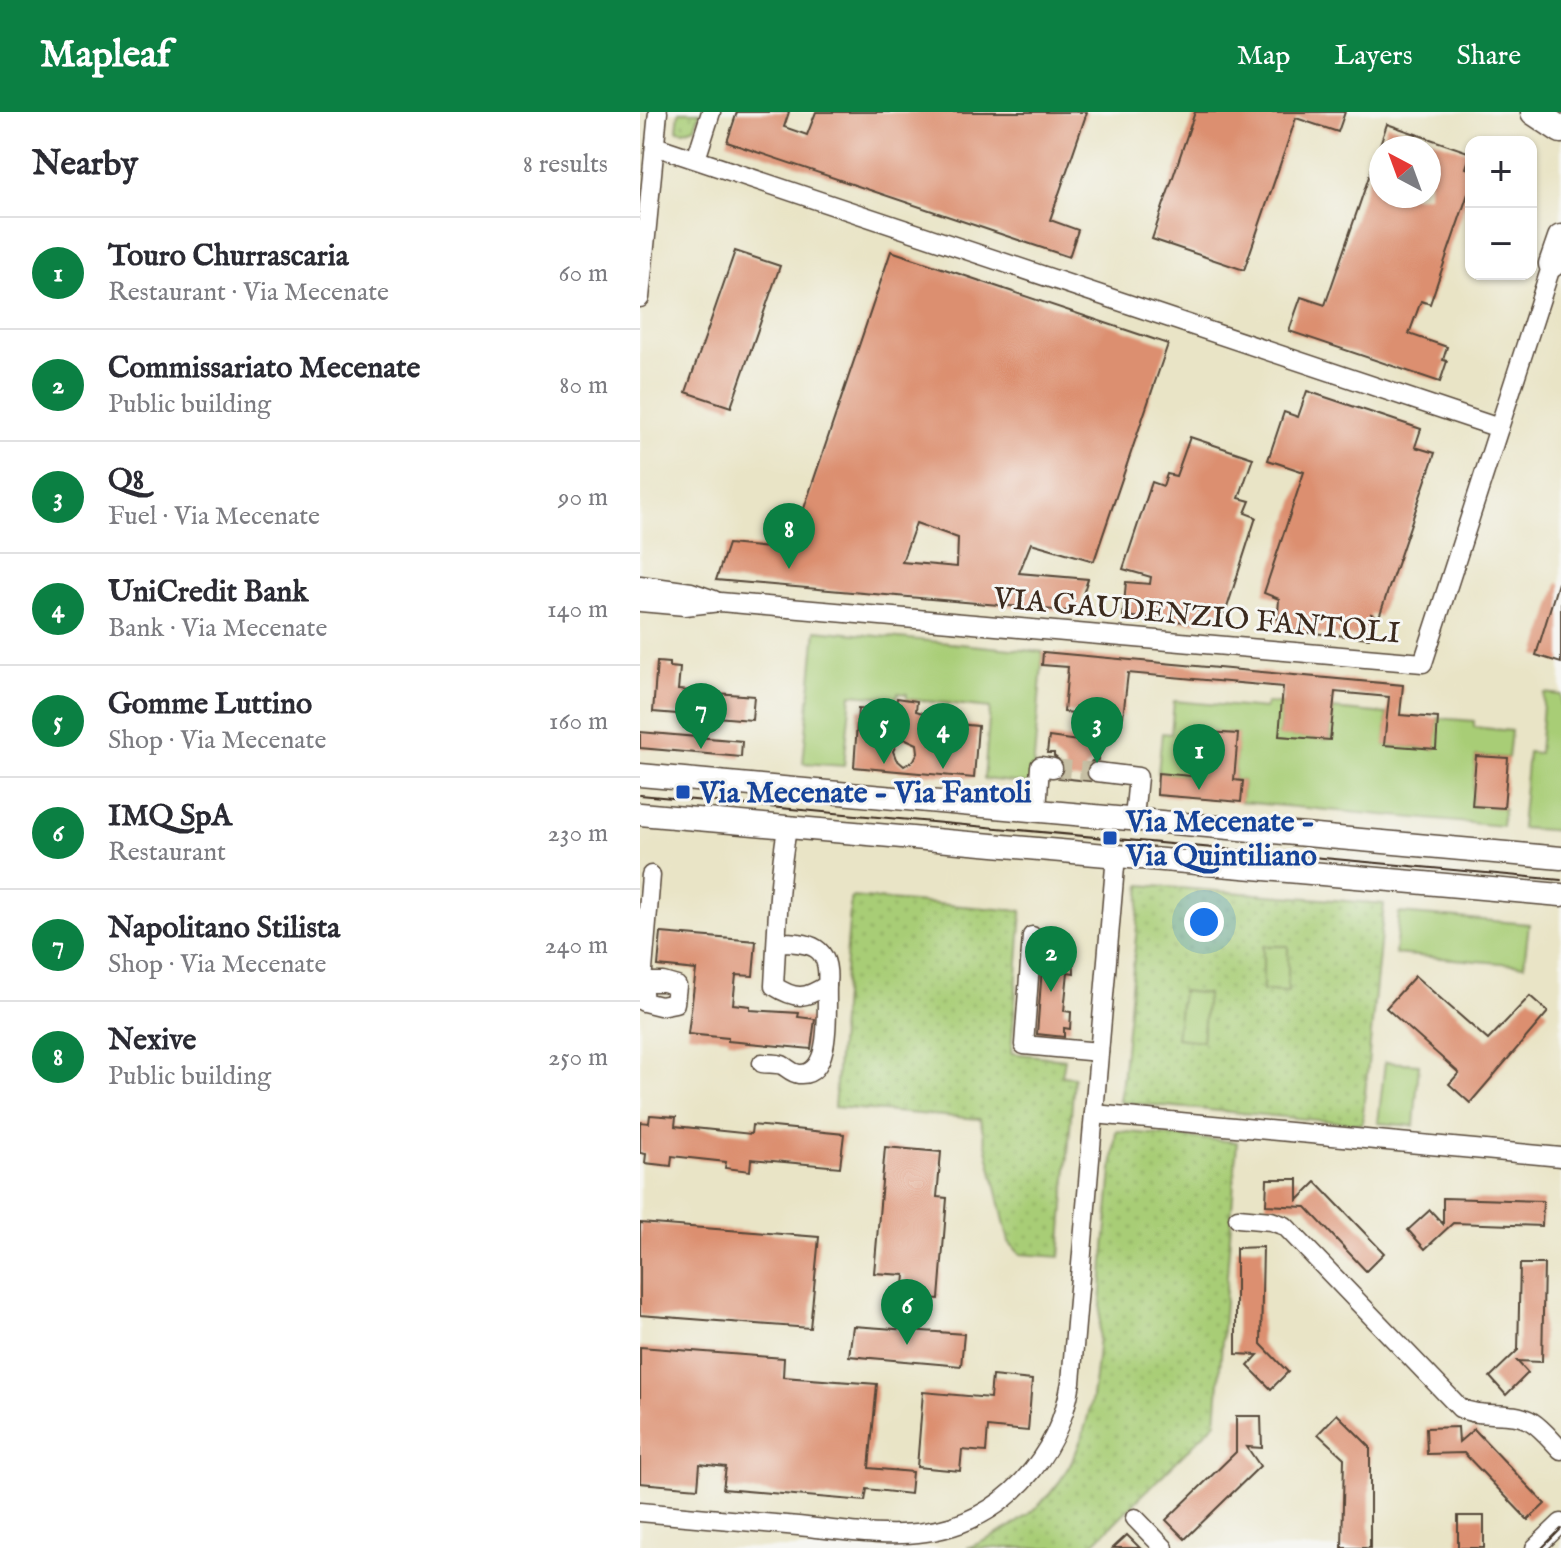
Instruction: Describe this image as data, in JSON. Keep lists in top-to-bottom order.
{
  "streets": {
    "street": ["VIA GAUDENZIO FANTOLI"]
  },
  "places": {
    "transit": ["Via Mecenate - Via Fantoli", "Via Mecenate - Via Quintiliano"]
  },
  "north": "top left",
  "page": {
    "header": "Mapleaf",
    "nav": ["Map", "Layers", "Share"],
    "heading": ["Nearby", "8 results"],
    "map_buttons": ["+", "−"],
    "list": [
      {
        "mark": "1",
        "name": "Touro Churrascaria",
        "note": "Restaurant · Via Mecenate",
        "value": "60 m"
      },
      {
        "mark": "2",
        "name": "Commissariato Mecenate",
        "note": "Public building",
        "value": "80 m"
      },
      {
        "mark": "3",
        "name": "Q8",
        "note": "Fuel · Via Mecenate",
        "value": "90 m"
      },
      {
        "mark": "4",
        "name": "UniCredit Bank",
        "note": "Bank · Via Mecenate",
        "value": "140 m"
      },
      {
        "mark": "5",
        "name": "Gomme Luttino",
        "note": "Shop · Via Mecenate",
        "value": "160 m"
      },
      {
        "mark": "6",
        "name": "IMQ SpA",
        "note": "Restaurant",
        "value": "230 m"
      },
      {
        "mark": "7",
        "name": "Napolitano Stilista",
        "note": "Shop · Via Mecenate",
        "value": "240 m"
      },
      {
        "mark": "8",
        "name": "Nexive",
        "note": "Public building",
        "value": "250 m"
      }
    ],
    "pins": [
      "8",
      "7",
      "3",
      "5",
      "4",
      "1",
      "2",
      "6"
    ]
  }
}
